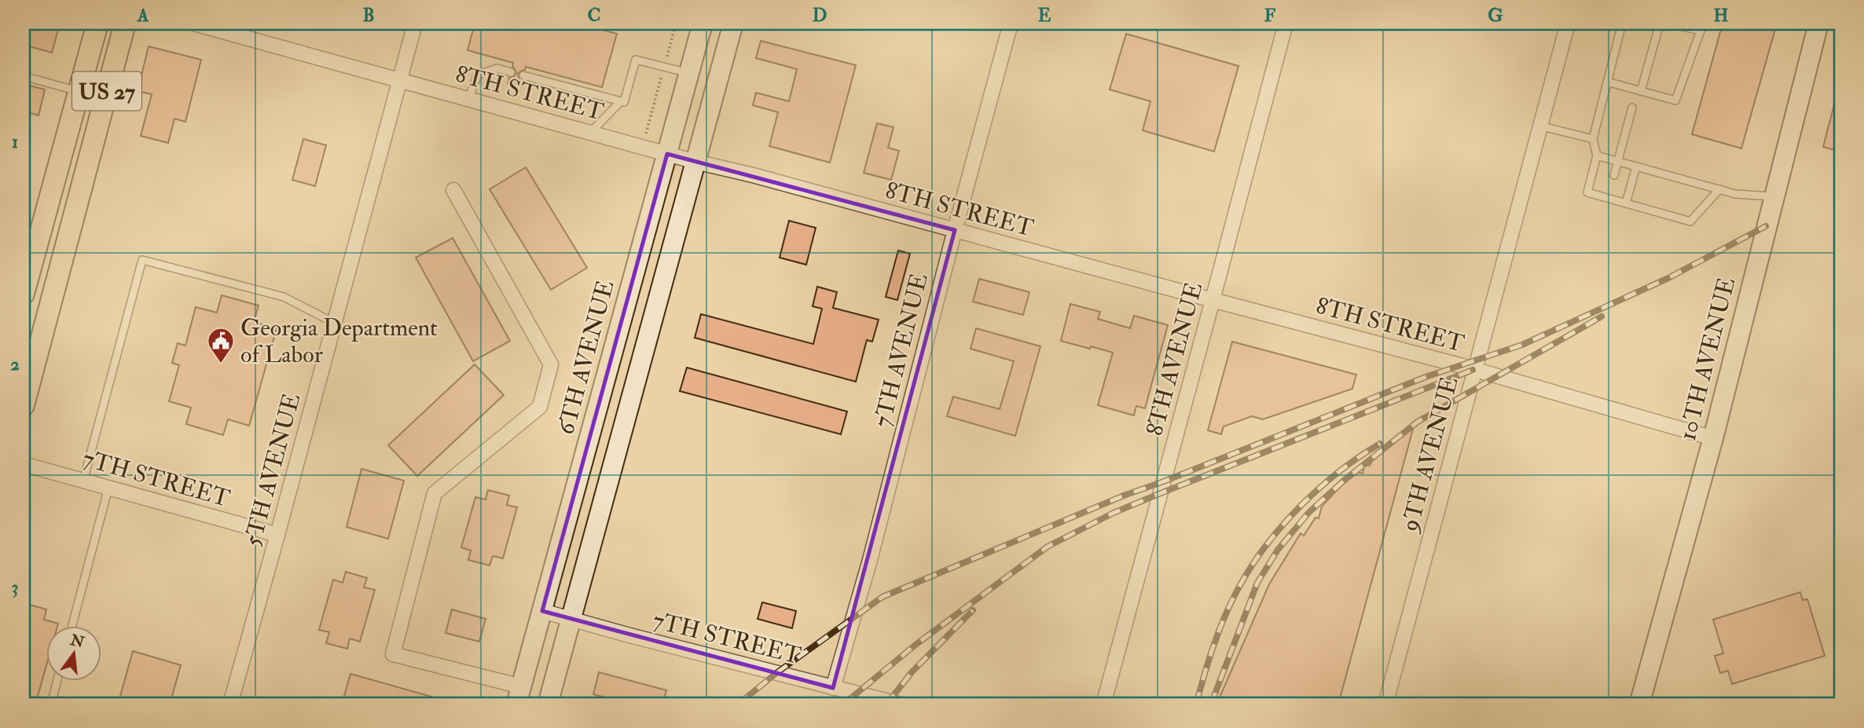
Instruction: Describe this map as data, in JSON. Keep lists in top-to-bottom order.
{
  "streets": {
    "main road": ["US 27", "6TH AVENUE", "10TH AVENUE"],
    "street": [
      "8TH STREET",
      "7TH AVENUE",
      "8TH AVENUE",
      "9TH AVENUE",
      "5TH AVENUE",
      "7TH STREET"
    ]
  },
  "crossings": [
    ["8TH STREET", "7TH AVENUE"],
    ["8TH STREET", "6TH AVENUE"],
    ["8TH STREET", "8TH AVENUE"],
    ["8TH STREET", "10TH AVENUE"],
    ["8TH STREET", "9TH AVENUE"],
    ["8TH STREET", "5TH AVENUE"],
    ["7TH AVENUE", "7TH STREET"],
    ["6TH AVENUE", "7TH STREET"],
    ["5TH AVENUE", "7TH STREET"]
  ],
  "places": {
    "public building": ["Georgia Department of Labor"]
  },
  "north": "top",
  "grid": {
    "columns": [
      "A",
      "B",
      "C",
      "D",
      "E",
      "F",
      "G",
      "H"
    ],
    "rows": ["1", "2", "3"]
  }
}
